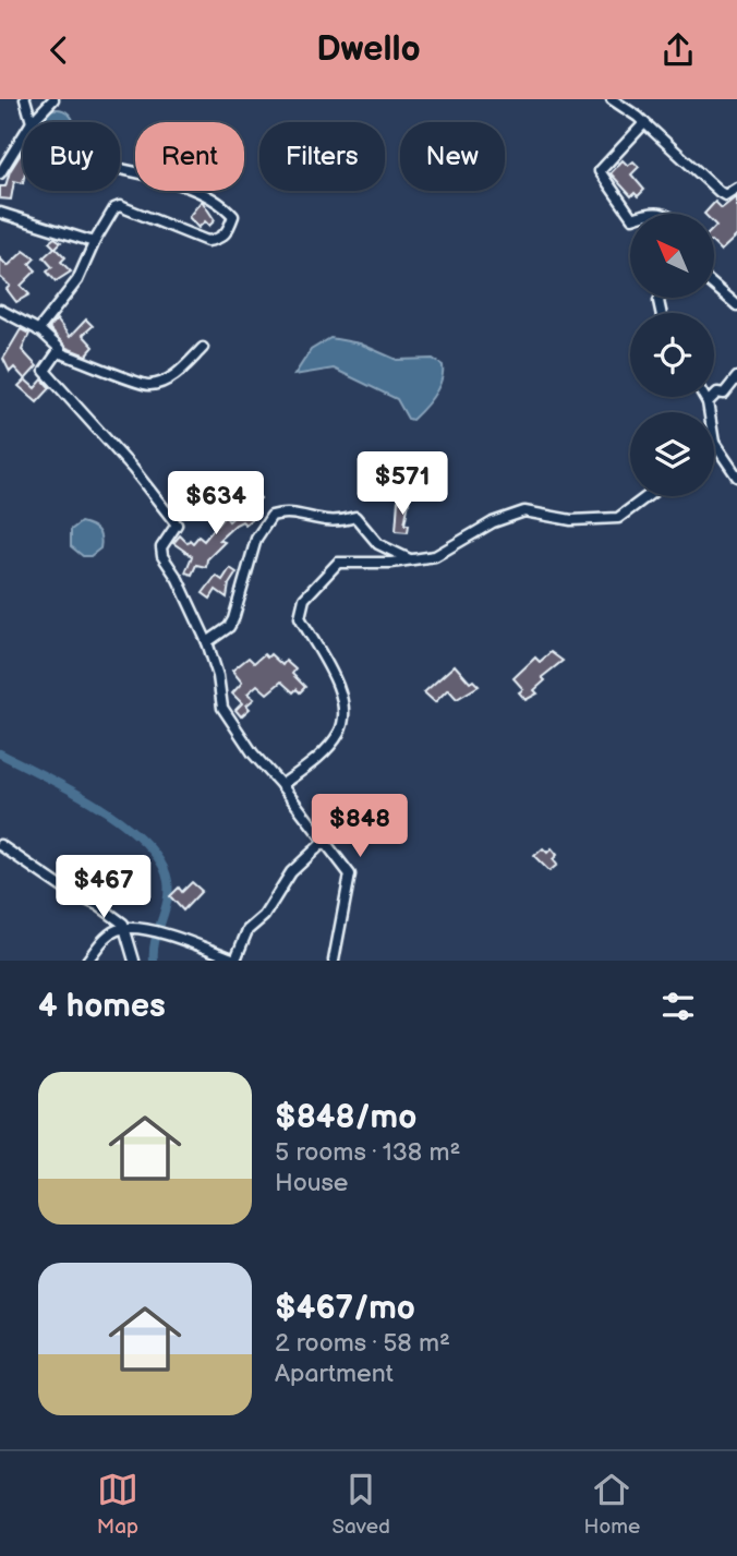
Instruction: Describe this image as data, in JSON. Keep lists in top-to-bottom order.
{
  "north": "top left",
  "page": {
    "header": "Dwello",
    "chip": [
      "Buy",
      "Rent",
      "Filters",
      "New"
    ],
    "price": [
      "$571",
      "$634",
      "$848",
      "$467"
    ],
    "heading": "4 homes",
    "list": [
      {
        "name": "$848/mo",
        "note": "5 rooms · 138 m² · House"
      },
      {
        "name": "$467/mo",
        "note": "2 rooms · 58 m² · Apartment"
      }
    ],
    "tabs": ["Map", "Saved", "Home"]
  }
}
